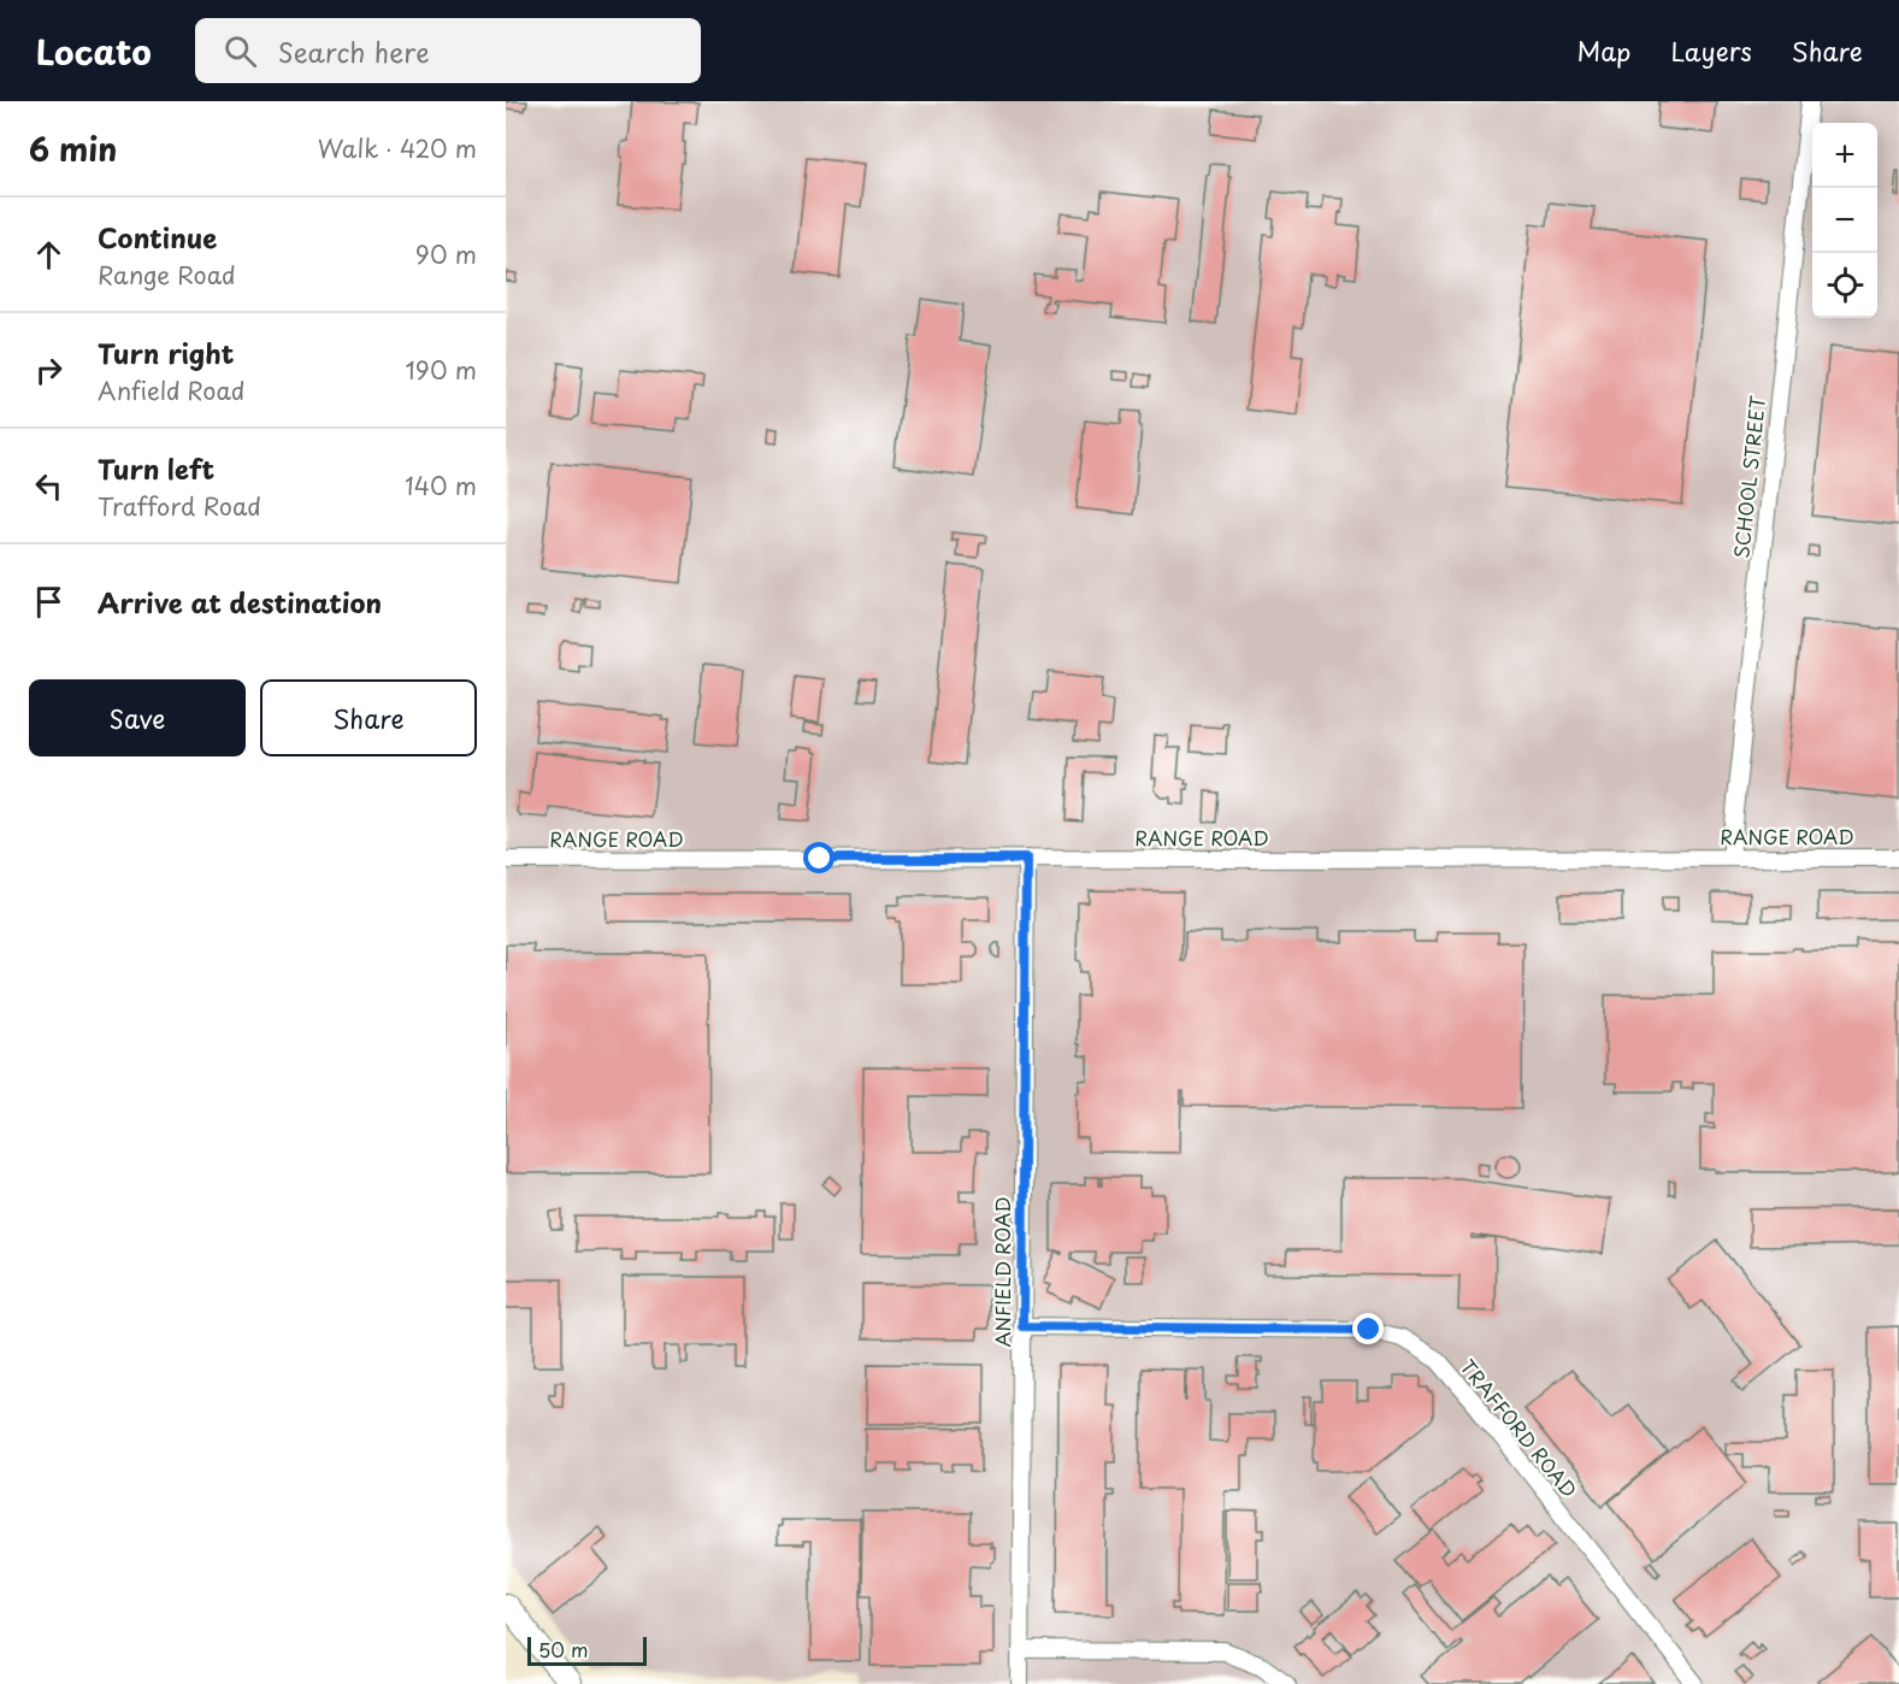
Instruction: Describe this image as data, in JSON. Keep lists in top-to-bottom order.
{
  "streets": {
    "street": [
      "SCHOOL STREET",
      "RANGE ROAD",
      "ANFIELD ROAD",
      "TRAFFORD ROAD"
    ]
  },
  "crossings": [
    ["SCHOOL STREET", "RANGE ROAD"],
    ["RANGE ROAD", "ANFIELD ROAD"],
    ["ANFIELD ROAD", "TRAFFORD ROAD"]
  ],
  "scale_bar": "50 m",
  "page": {
    "header": "Locato",
    "search": "Search here",
    "nav": ["Map", "Layers", "Share"],
    "heading": ["6 min", "Walk · 420 m"],
    "map_buttons": ["+", "−"],
    "list": [
      ["Continue", "Range Road", "90 m"],
      ["Turn right", "Anfield Road", "190 m"],
      ["Turn left", "Trafford Road", "140 m"],
      "Arrive at destination"
    ],
    "buttons": ["Save", "Share"],
    "scale": "50 m"
  }
}
